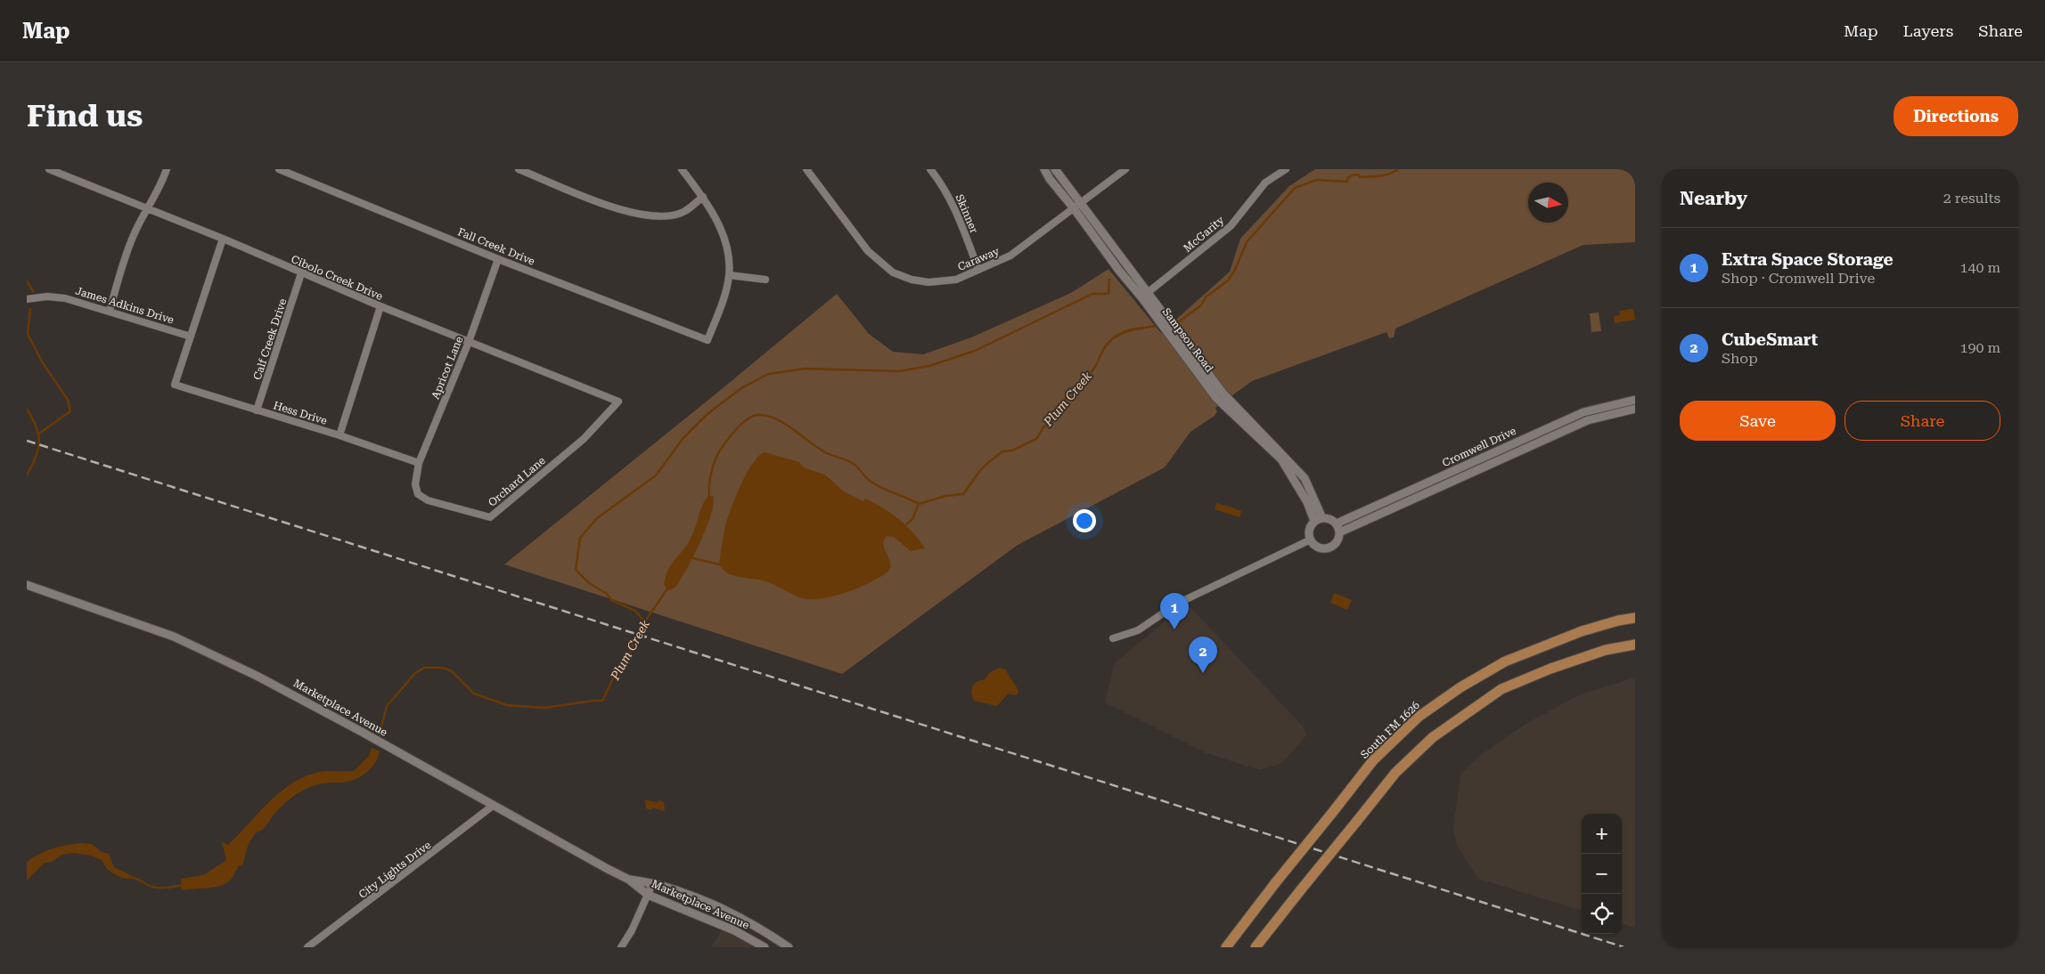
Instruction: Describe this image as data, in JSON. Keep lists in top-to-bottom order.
{
  "streets": {
    "main road": ["South FM 1626"],
    "street": [
      "Skinner",
      "McGarity",
      "Fall Creek Drive",
      "Caraway",
      "Cibolo Creek Drive",
      "James Adkins Drive",
      "Calf Creek Drive",
      "Sampson Road",
      "Apricot Lane",
      "Hess Drive",
      "Cromwell Drive",
      "Orchard Lane",
      "Marketplace Avenue",
      "City Lights Drive"
    ]
  },
  "crossings": [
    ["Skinner", "Caraway"],
    ["McGarity", "Sampson Road"],
    ["Fall Creek Drive", "Apricot Lane"],
    ["Caraway", "Sampson Road"],
    ["Cibolo Creek Drive", "Calf Creek Drive"],
    ["Cibolo Creek Drive", "Apricot Lane"],
    ["Cibolo Creek Drive", "Orchard Lane"],
    ["James Adkins Drive", "Hess Drive"],
    ["Calf Creek Drive", "Hess Drive"],
    ["Sampson Road", "Cromwell Drive"],
    ["Apricot Lane", "Hess Drive"],
    ["Apricot Lane", "Orchard Lane"],
    ["Marketplace Avenue", "City Lights Drive"]
  ],
  "water": ["Plum Creek"],
  "north": "right",
  "page": {
    "header": "Map",
    "nav": ["Map", "Layers", "Share"],
    "buttons": [
      "Directions",
      ["Save", "Share"]
    ],
    "title": "Find us",
    "heading": ["Nearby", "2 results"],
    "list": [
      {
        "mark": "1",
        "name": "Extra Space Storage",
        "note": "Shop · Cromwell Drive",
        "value": "140 m"
      },
      {
        "mark": "2",
        "name": "CubeSmart",
        "note": "Shop",
        "value": "190 m"
      }
    ],
    "pins": ["1", "2"],
    "map_buttons": ["+", "−"]
  }
}
